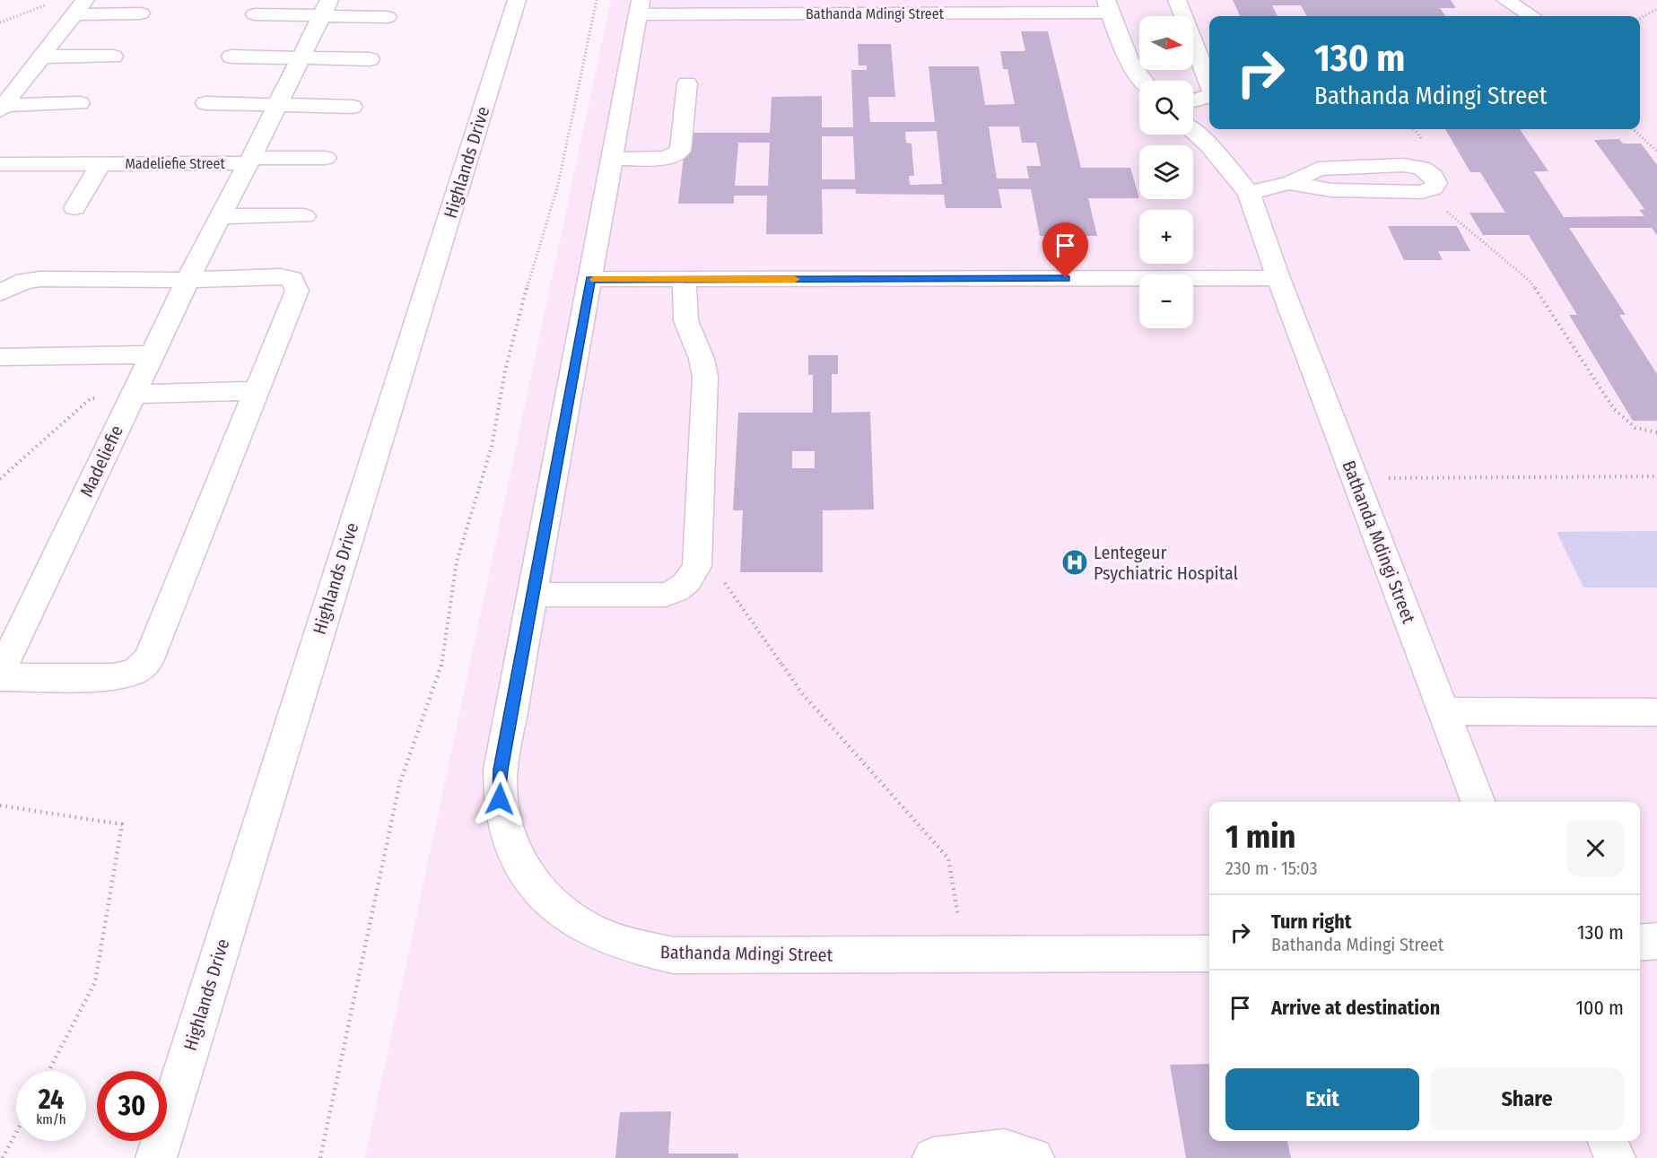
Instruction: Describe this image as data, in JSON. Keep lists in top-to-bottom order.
{
  "streets": {
    "street": [
      "Bathanda Mdingi Street",
      "Highlands Drive",
      "Madeliefie Street",
      "Madeliefie"
    ]
  },
  "crossings": [
    ["Madeliefie Street", "Madeliefie"]
  ],
  "places": {
    "hospital": ["Lentegeur Psychiatric Hospital"]
  },
  "north": "right",
  "page": {
    "map_buttons": ["+", "−"],
    "turn": ["130 m", "Bathanda Mdingi Street"],
    "heading": ["1 min", "230 m · 15:03"],
    "list": [
      {
        "name": "Turn right",
        "note": "Bathanda Mdingi Street",
        "value": "130 m"
      },
      {
        "name": "Arrive at destination",
        "value": "100 m"
      }
    ],
    "buttons": ["Exit", "Share"],
    "speed": "24 km/h",
    "limit": "30"
  }
}
